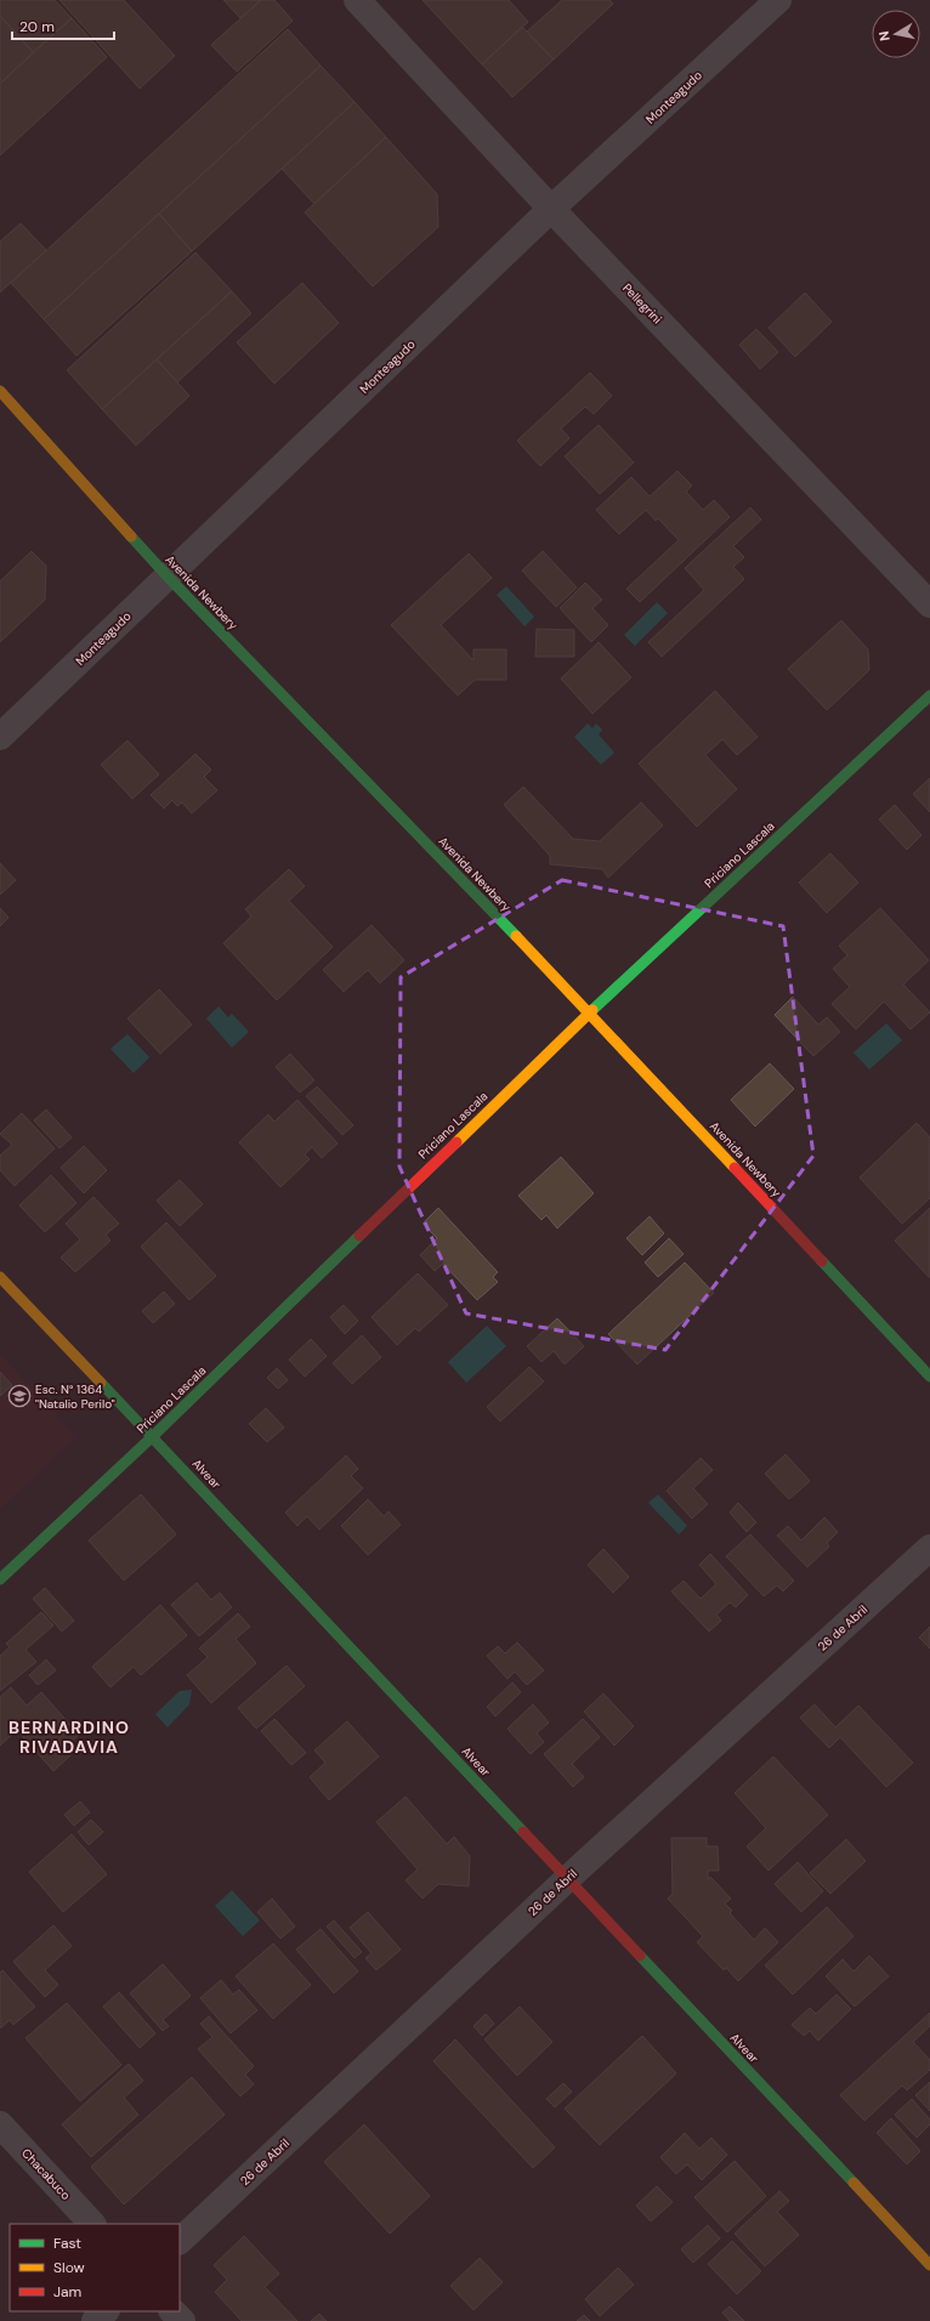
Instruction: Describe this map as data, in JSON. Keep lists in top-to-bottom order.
{
  "streets": {
    "street": [
      "Monteagudo",
      "Pellegrini",
      "Avenida Newbery",
      "Priciano Lascala",
      "Alvear",
      "26 de Abril",
      "Chacabuco"
    ]
  },
  "crossings": [
    ["Monteagudo", "Pellegrini"],
    ["Monteagudo", "Avenida Newbery"],
    ["Avenida Newbery", "Priciano Lascala"],
    ["Priciano Lascala", "Alvear"],
    ["Alvear", "26 de Abril"]
  ],
  "districts": ["BERNARDINO RIVADAVIA"],
  "places": {
    "school or university": ["Esc. N° 1364 \"Natalio Perilo\""]
  },
  "legend": ["Fast", "Slow", "Jam"],
  "scale_bar": "20 m",
  "north": "left"
}
